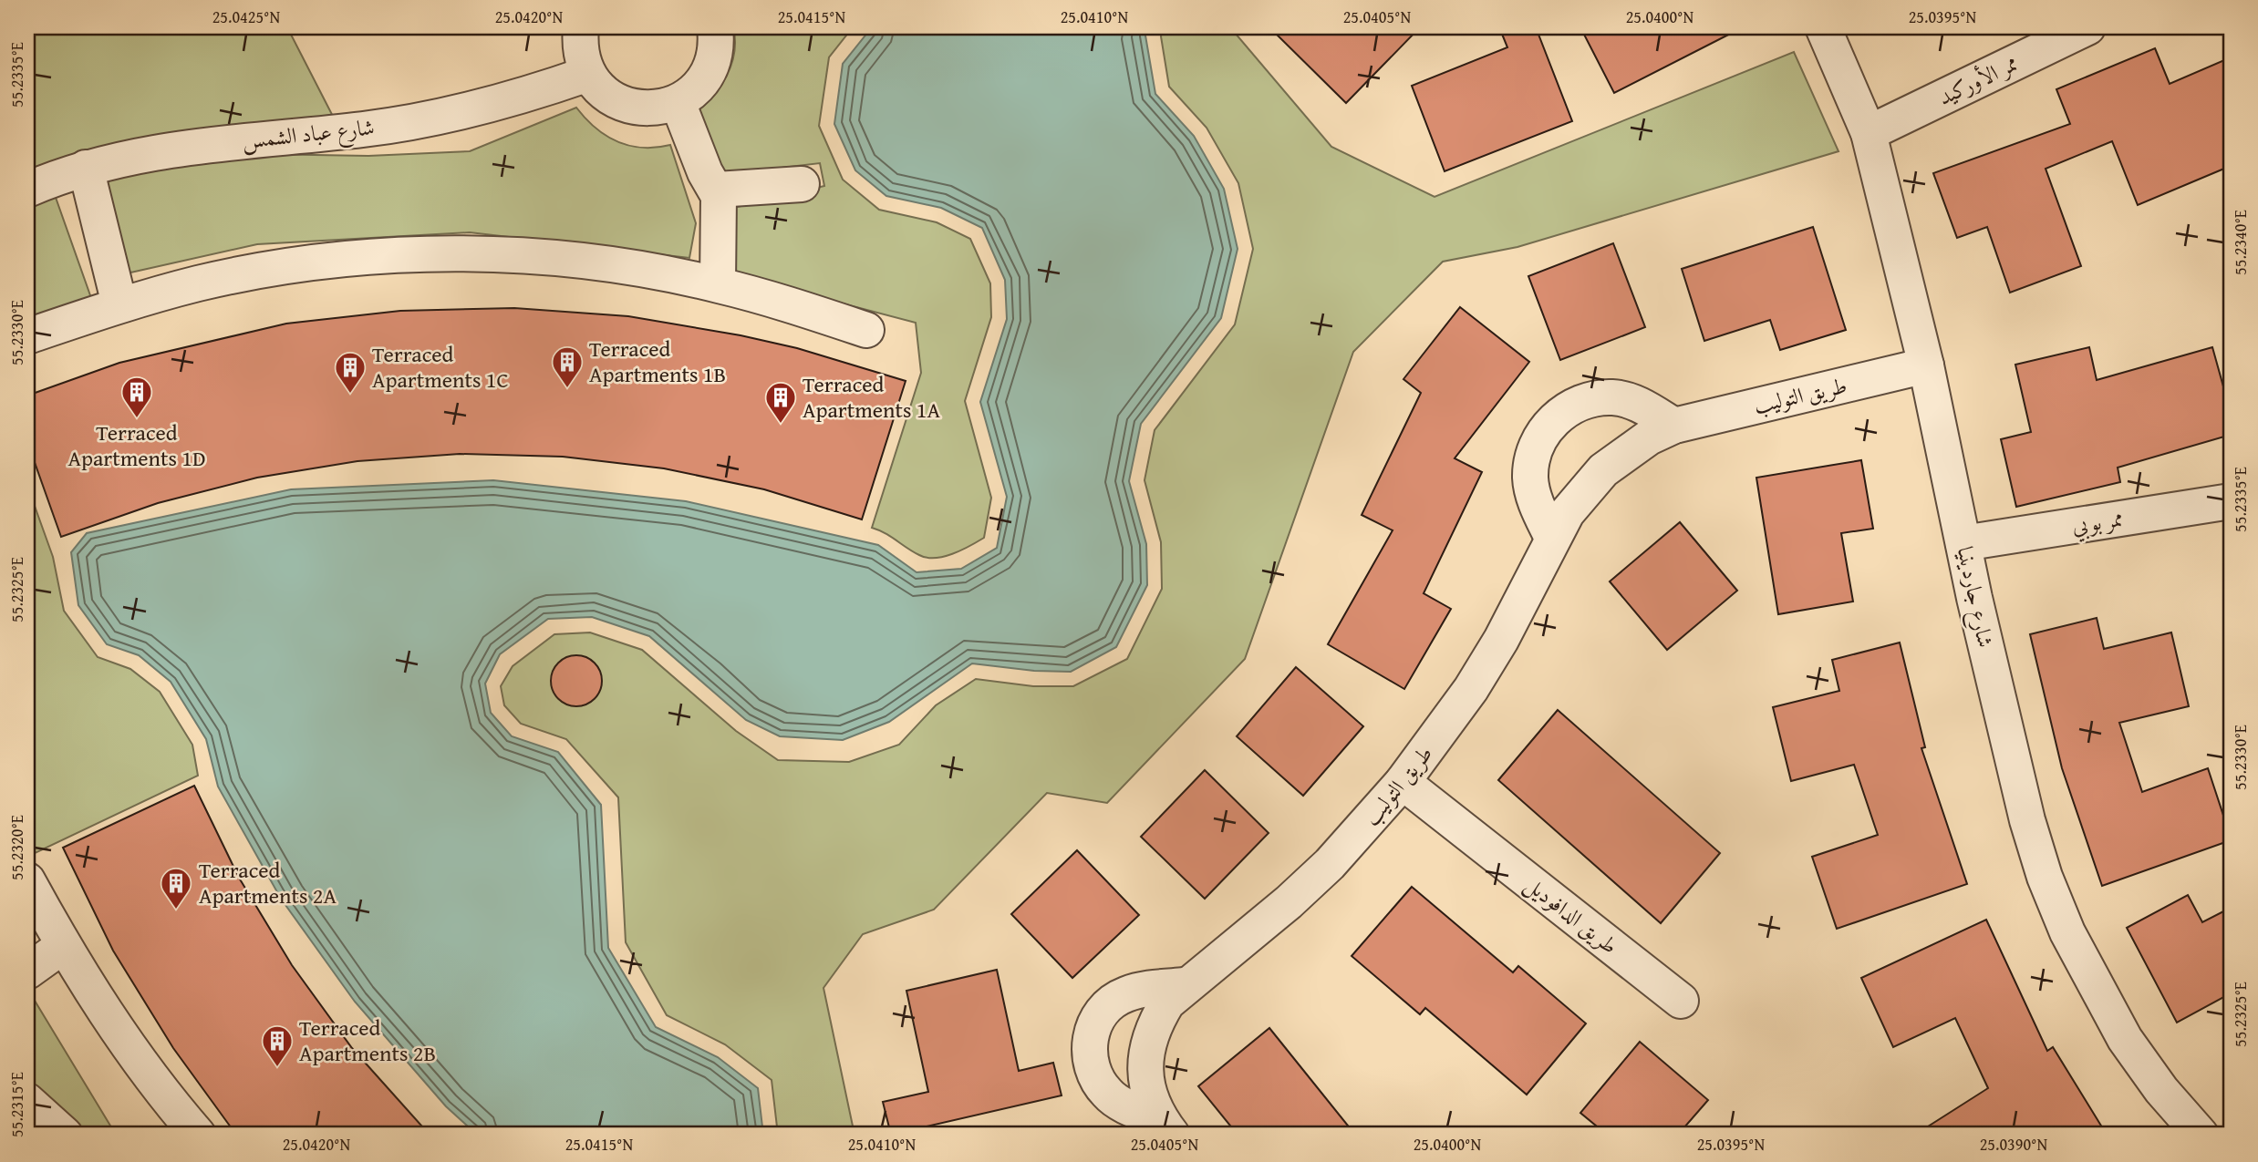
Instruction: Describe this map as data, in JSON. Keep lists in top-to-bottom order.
{
  "streets": {
    "street": [
      "ممر الأوركيد",
      "شارع عباد الشمس",
      "طريق التوليب",
      "ممر بوبي",
      "شارع جاردينيا",
      "طريق الدافوديل"
    ]
  },
  "crossings": [
    ["ممر الأوركيد", "شارع جاردينيا"],
    ["طريق التوليب", "شارع جاردينيا"],
    ["طريق التوليب", "طريق الدافوديل"],
    ["ممر بوبي", "شارع جاردينيا"]
  ],
  "places": {
    "building": [
      "Terraced Apartments 1B",
      "Terraced Apartments 1C",
      "Terraced Apartments 1D",
      "Terraced Apartments 1A",
      "Terraced Apartments 2A",
      "Terraced Apartments 2B"
    ]
  },
  "coordinates": [
    "25.0425°N",
    "25.0420°N",
    "25.0415°N",
    "25.0410°N",
    "25.0405°N",
    "25.0400°N",
    "25.0395°N",
    "55.2335°E",
    "55.2340°E",
    "55.2330°E",
    "55.2325°E",
    "55.2320°E",
    "55.2315°E",
    "25.0390°N"
  ]
}
